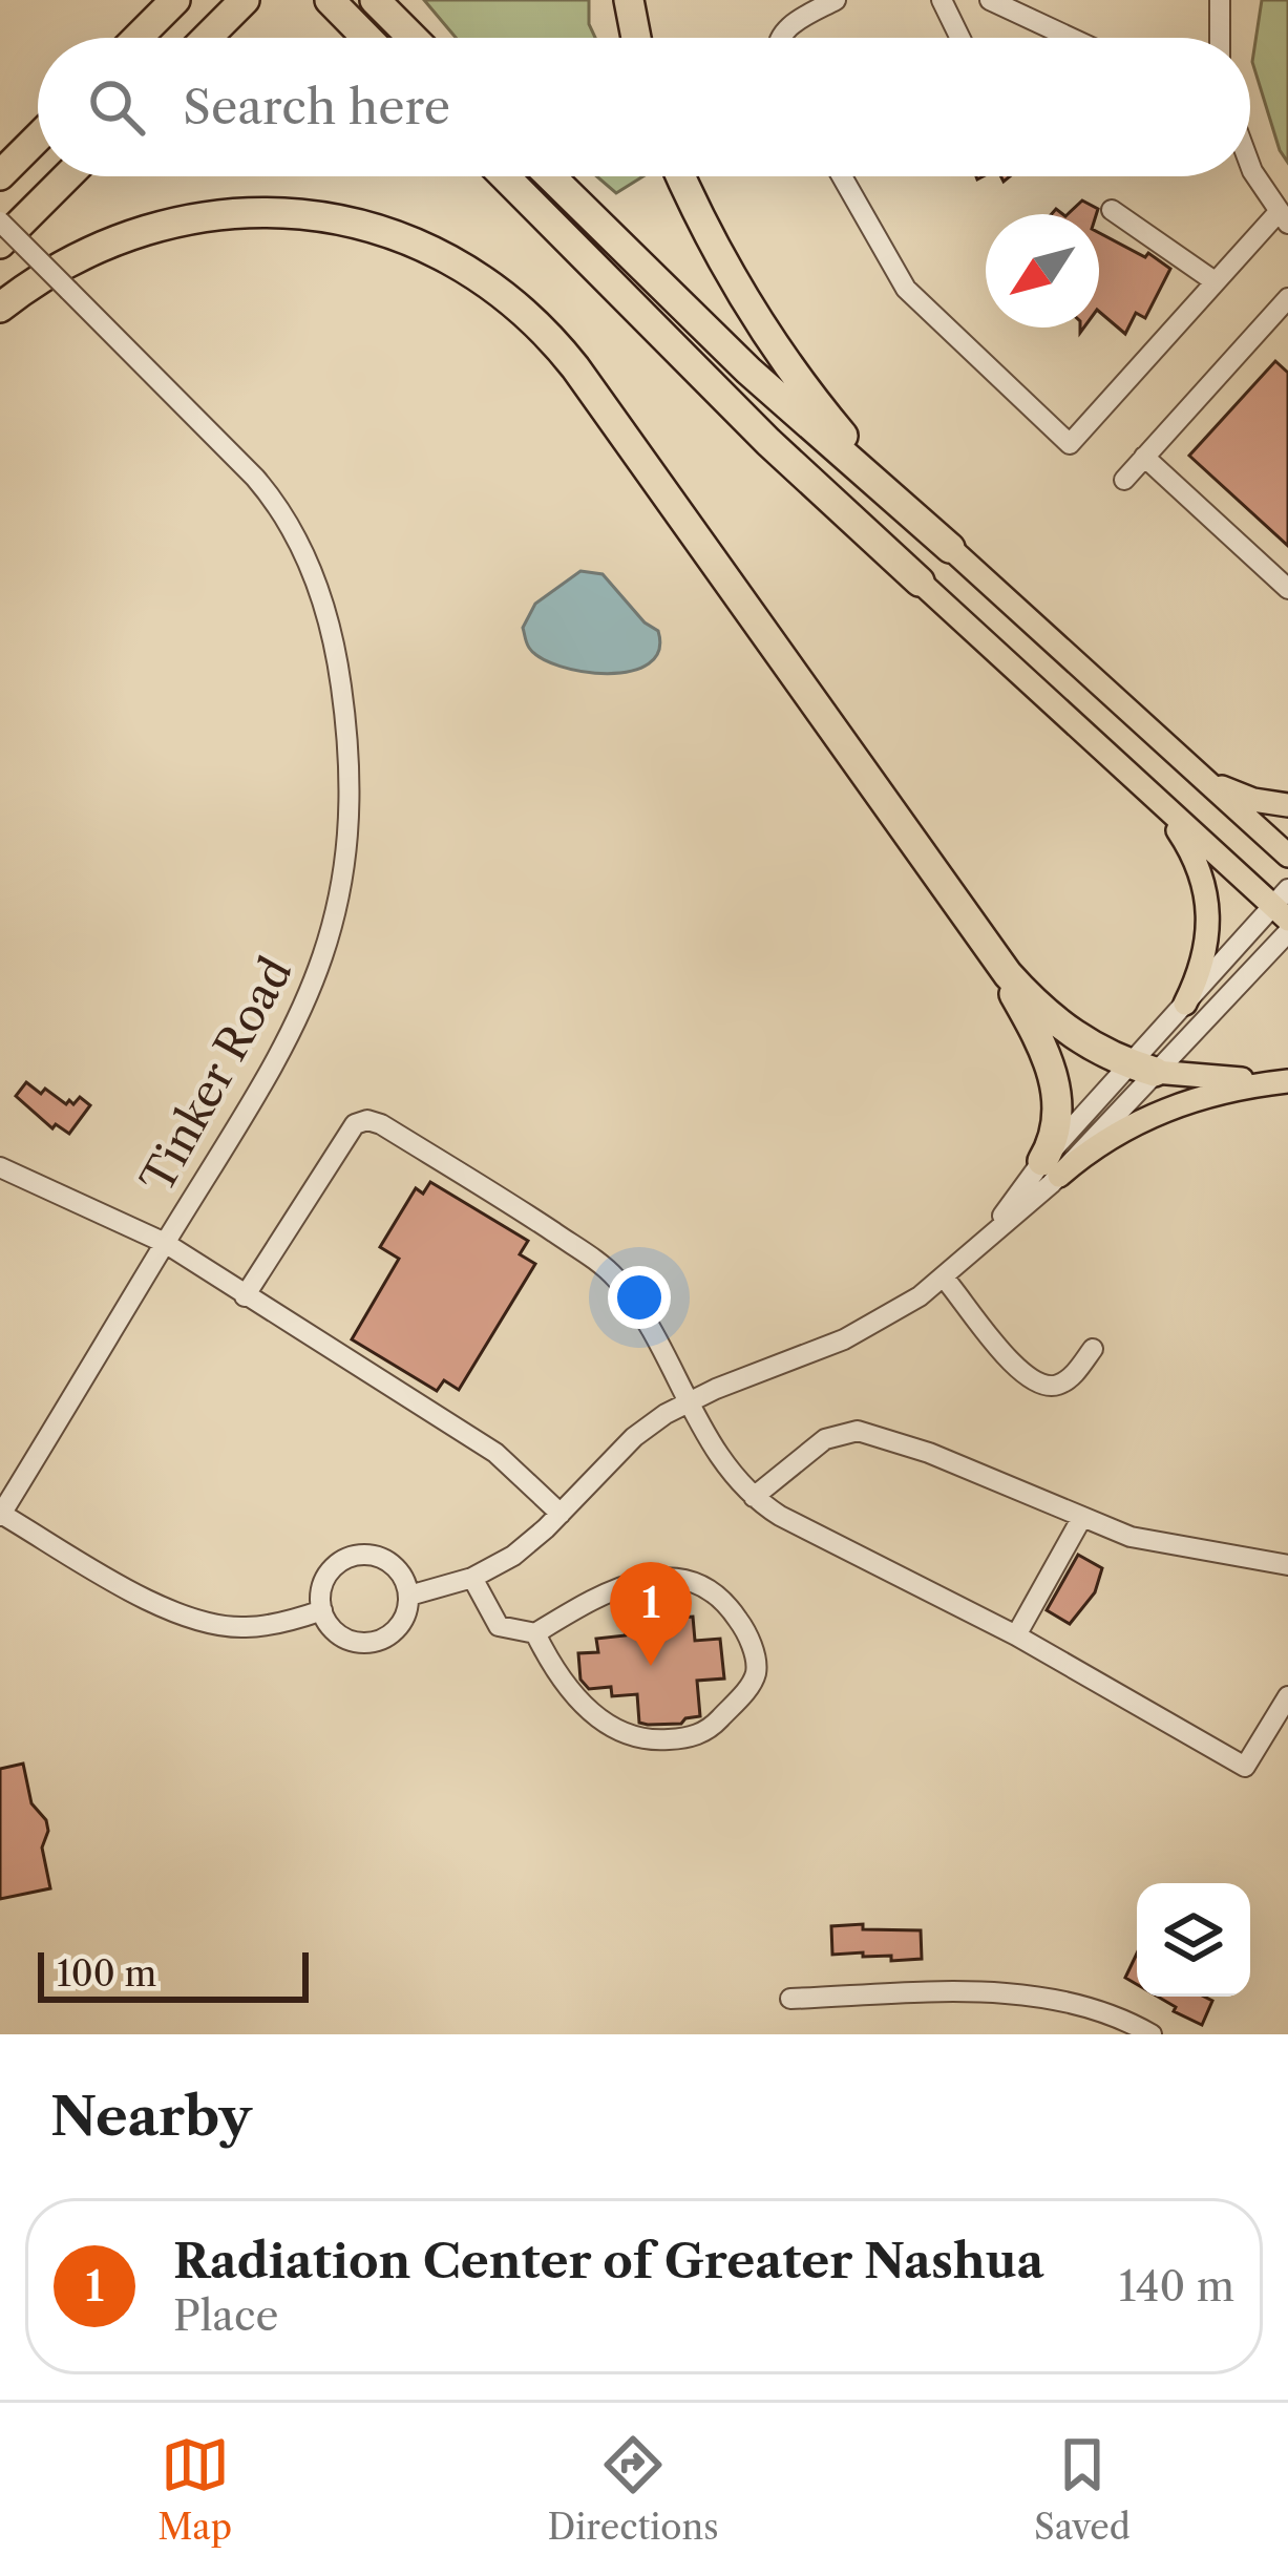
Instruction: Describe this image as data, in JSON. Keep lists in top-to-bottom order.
{
  "streets": {
    "street": ["Tinker Road"]
  },
  "scale_bar": "100 m",
  "north": "bottom left",
  "page": {
    "search": "Search here",
    "pins": "1",
    "scale": "100 m",
    "heading": "Nearby",
    "list": [
      {
        "mark": "1",
        "name": "Radiation Center of Greater Nashua",
        "note": "Place",
        "value": "140 m"
      }
    ],
    "nav": ["Map", "Directions", "Saved"]
  }
}
